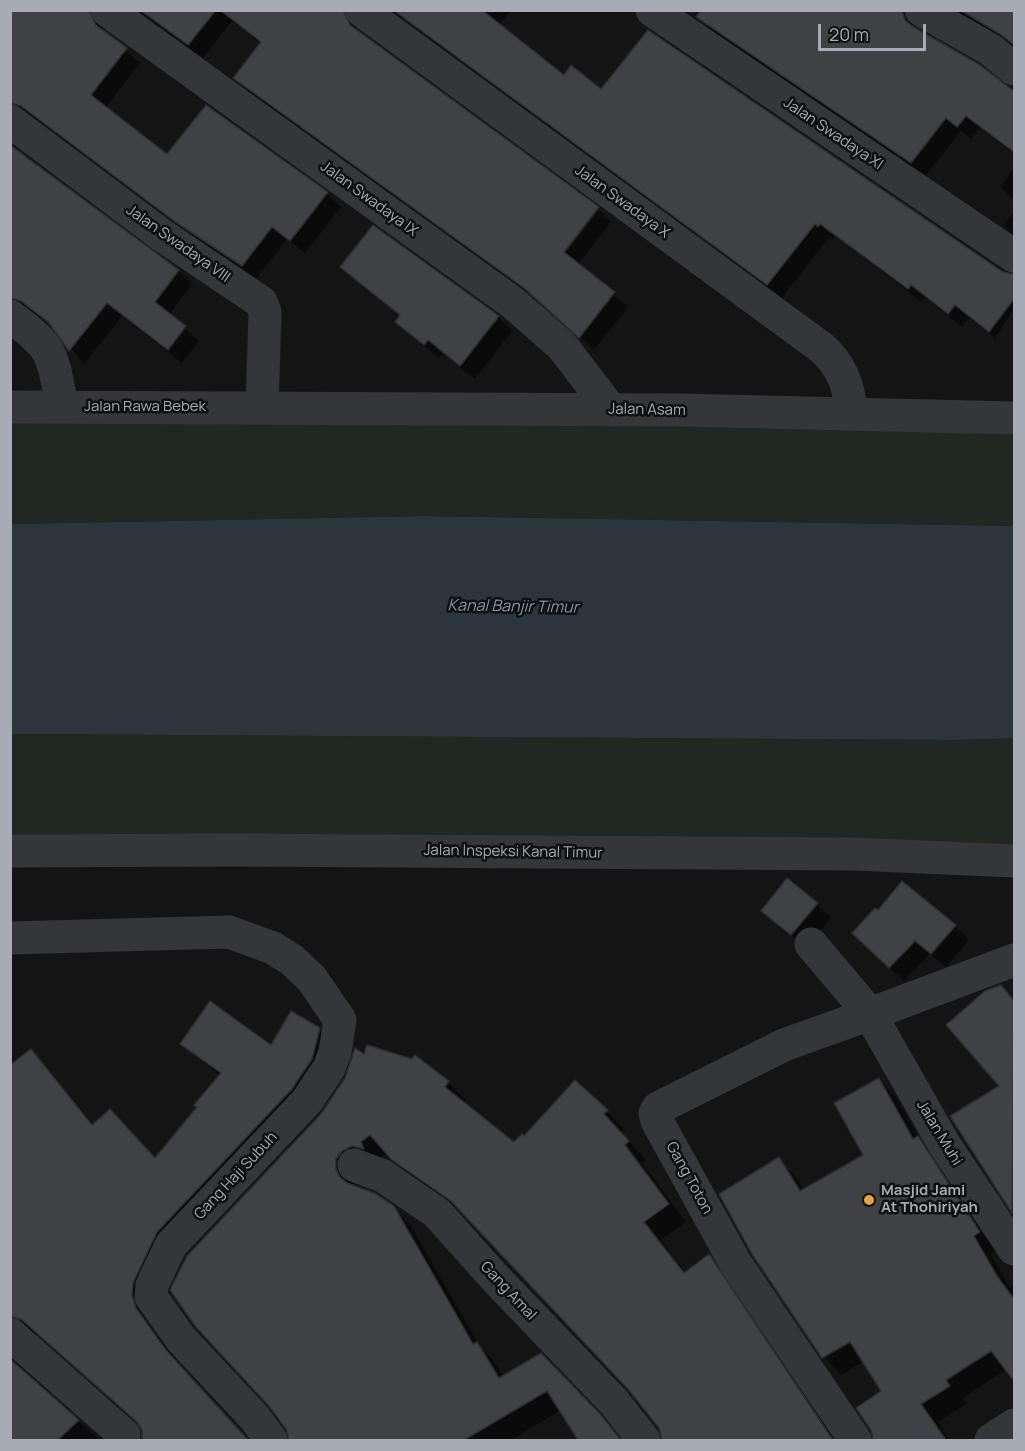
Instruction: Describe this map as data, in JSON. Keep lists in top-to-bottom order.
{
  "streets": {
    "street": [
      "Jalan Swadaya XI",
      "Jalan Swadaya IX",
      "Jalan Swadaya X",
      "Jalan Swadaya VIII",
      "Jalan Rawa Bebek",
      "Jalan Asam",
      "Jalan Inspeksi Kanal Timur",
      "Jalan Muhi",
      "Gang Haji Subuh",
      "Gang Toton",
      "Gang Amal"
    ]
  },
  "crossings": [
    ["Jalan Swadaya IX", "Jalan Asam"],
    ["Jalan Swadaya X", "Jalan Asam"],
    ["Jalan Swadaya VIII", "Jalan Rawa Bebek"],
    ["Jalan Swadaya VIII", "Jalan Asam"],
    ["Jalan Rawa Bebek", "Jalan Asam"],
    ["Jalan Muhi", "Gang Toton"]
  ],
  "water": ["Kanal Banjir Timur"],
  "places": ["Masjid Jami At Thohiriyah"],
  "scale_bar": "20 m"
}
